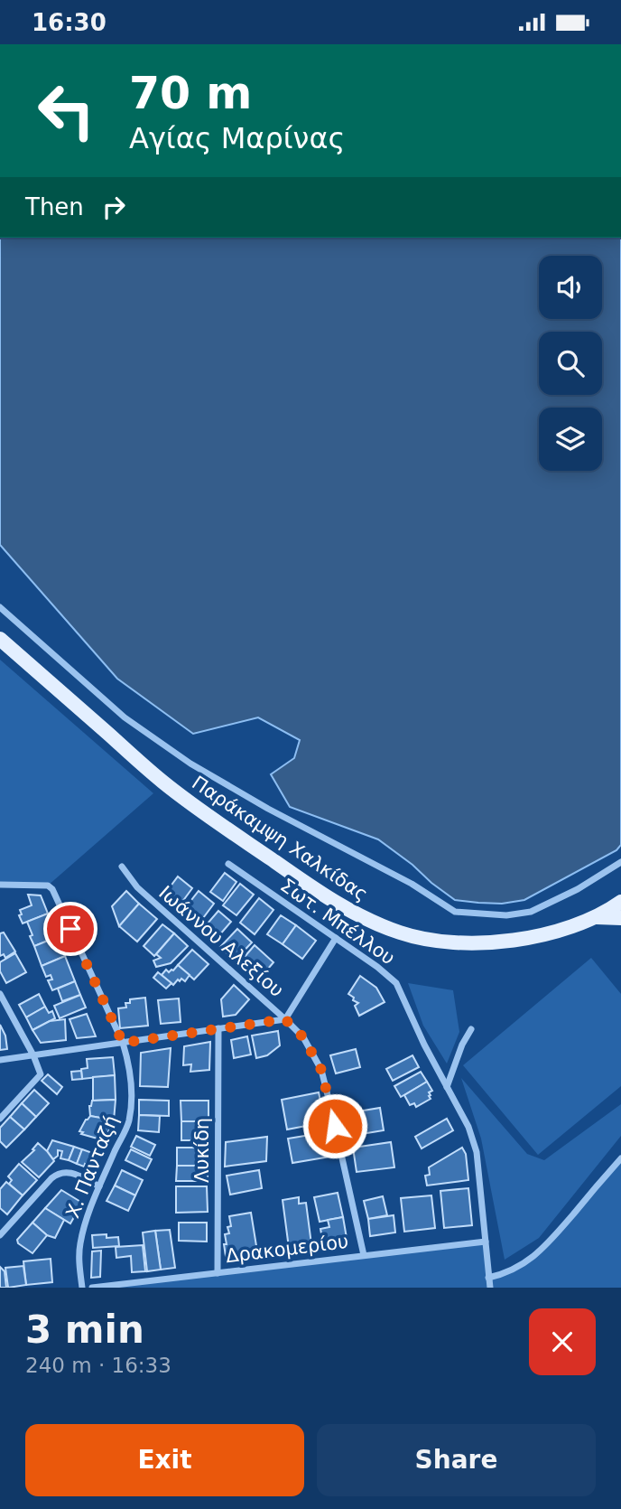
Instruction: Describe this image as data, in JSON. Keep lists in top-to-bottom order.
{
  "streets": {
    "main road": ["Παράκαμψη Χαλκίδας"],
    "street": [
      "Σωτ. Μπέλλου",
      "Ιωάννου Αλεξίου",
      "Λυκίδη",
      "Χ. Πανταζή",
      "Δρακομερίου"
    ]
  },
  "crossings": [
    ["Σωτ. Μπέλλου", "Δρακομερίου"],
    ["Ιωάννου Αλεξίου", "Δρακομερίου"],
    ["Λυκίδη", "Δρακομερίου"]
  ],
  "page": {
    "status": "16:30",
    "turn": ["70 m", "Αγίας Μαρίνας"],
    "then": "Then",
    "heading": ["3 min", "240 m · 16:33"],
    "buttons": ["Exit", "Share"]
  }
}
